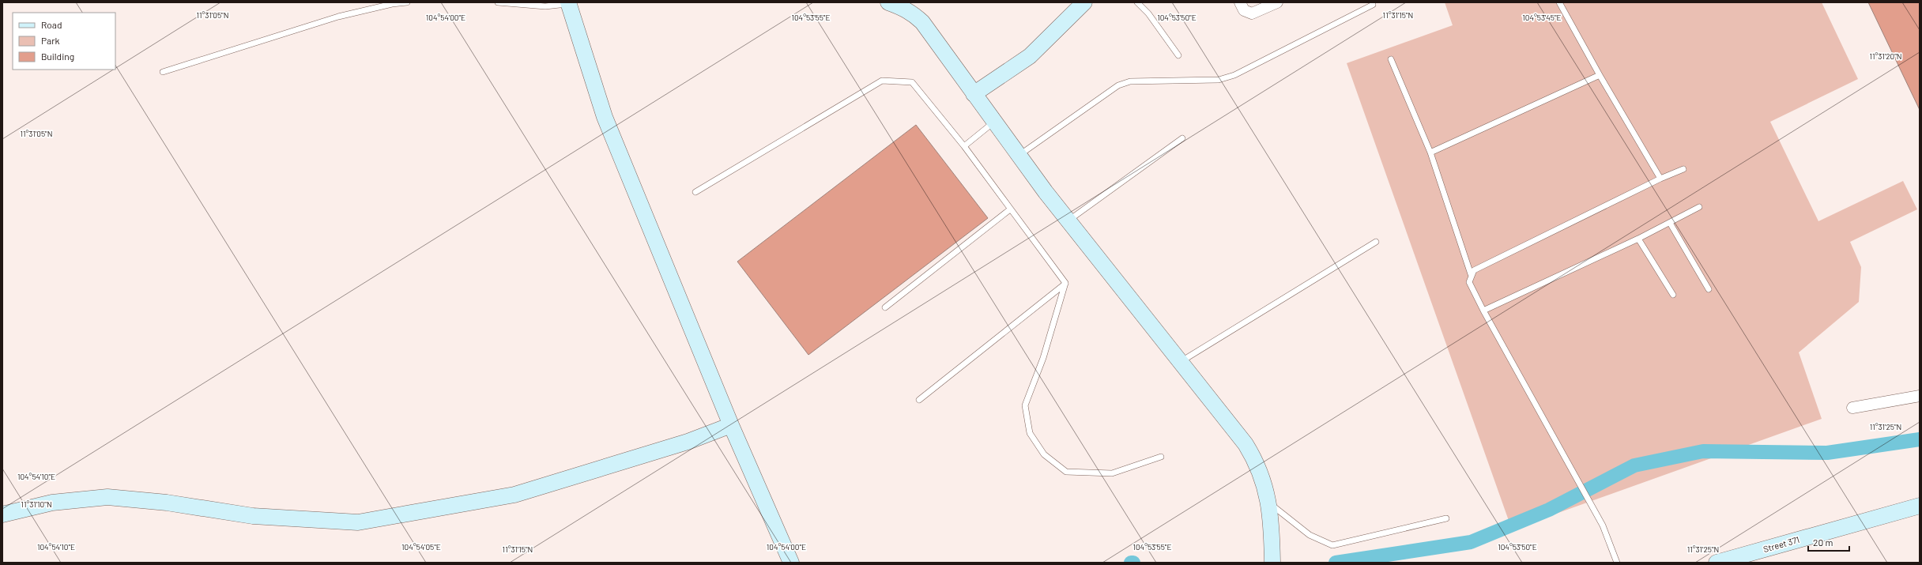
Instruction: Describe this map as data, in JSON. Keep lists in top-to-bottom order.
{
  "streets": {
    "street": ["Street 371"]
  },
  "legend": ["Road", "Park", "Building"],
  "scale_bar": "20 m",
  "coordinates": [
    "11°31'05\"N",
    "11°31'15\"N",
    "104°54'00\"E",
    "104°53'55\"E",
    "104°53'50\"E",
    "104°53'45\"E",
    "11°31'20\"N",
    "11°31'25\"N",
    "104°54'10\"E",
    "11°31'10\"N",
    "104°54'05\"E"
  ]
}
